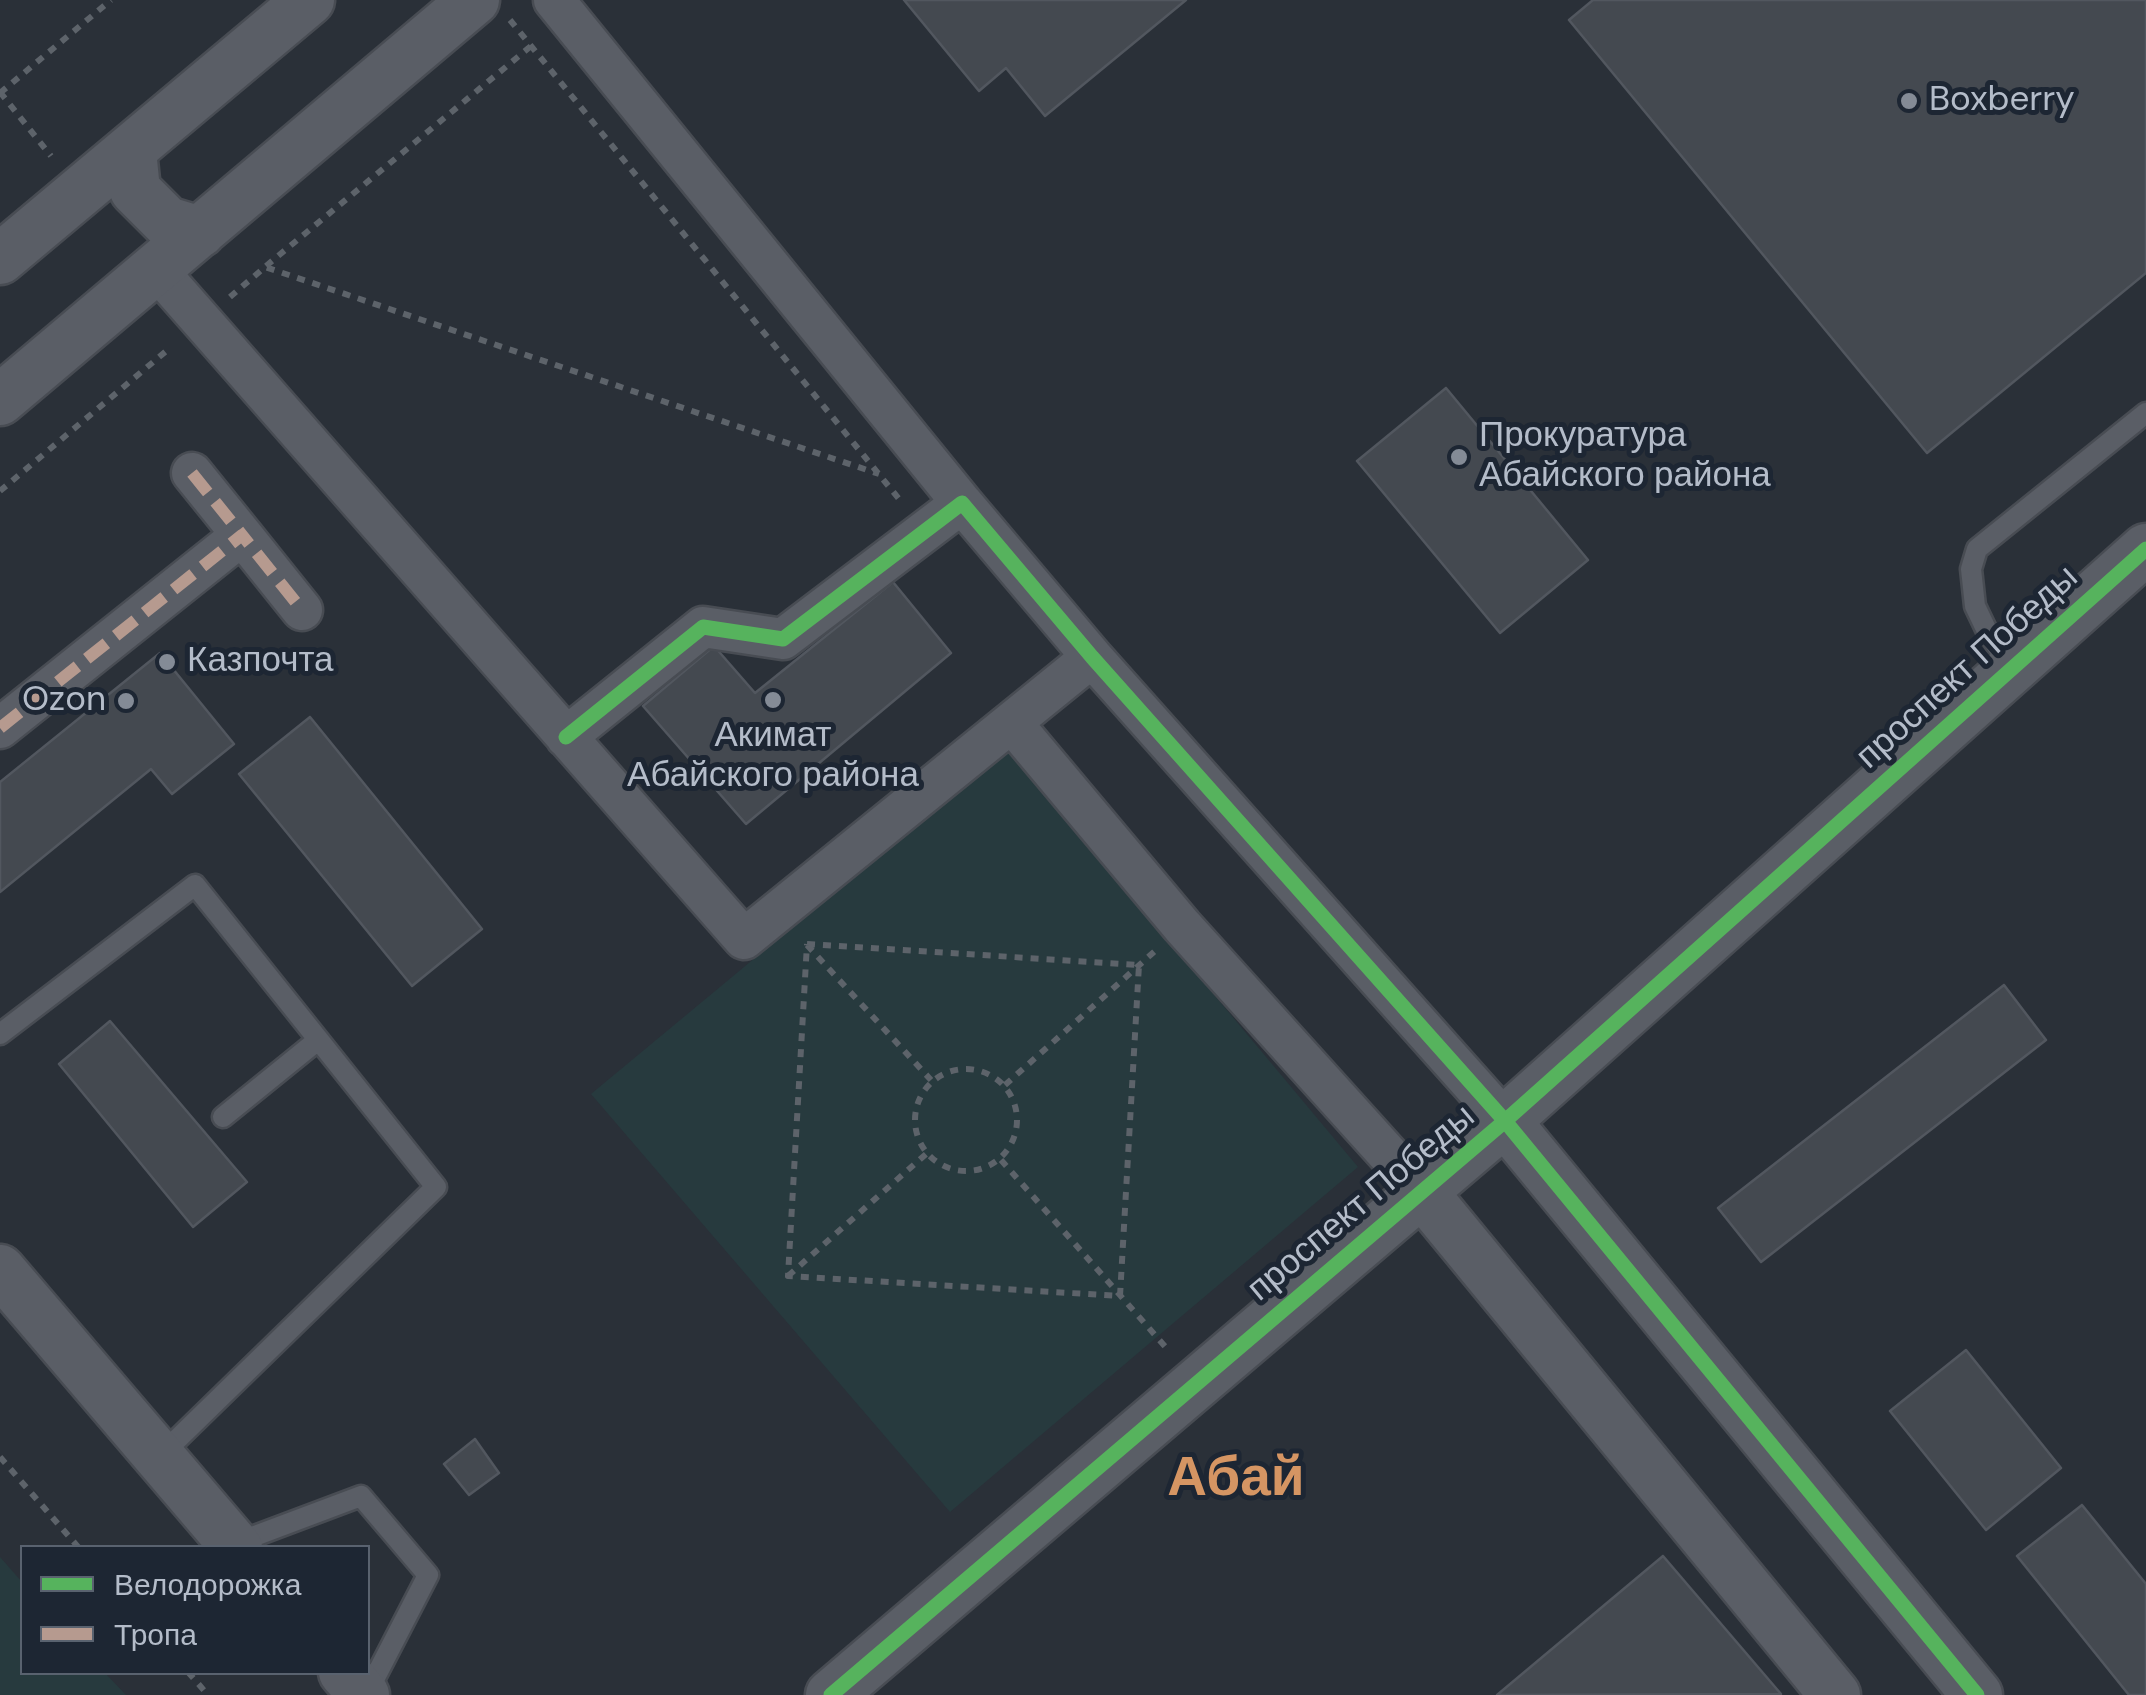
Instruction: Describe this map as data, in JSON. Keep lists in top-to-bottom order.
{
  "streets": {
    "street": ["проспект Победы"]
  },
  "districts": ["Абай"],
  "places": [
    "Boxberry",
    "Прокуратура Абайского района",
    "Казпочта",
    "Акимат Абайского района",
    "Ozon"
  ],
  "legend": ["Велодорожка", "Тропа"]
}
